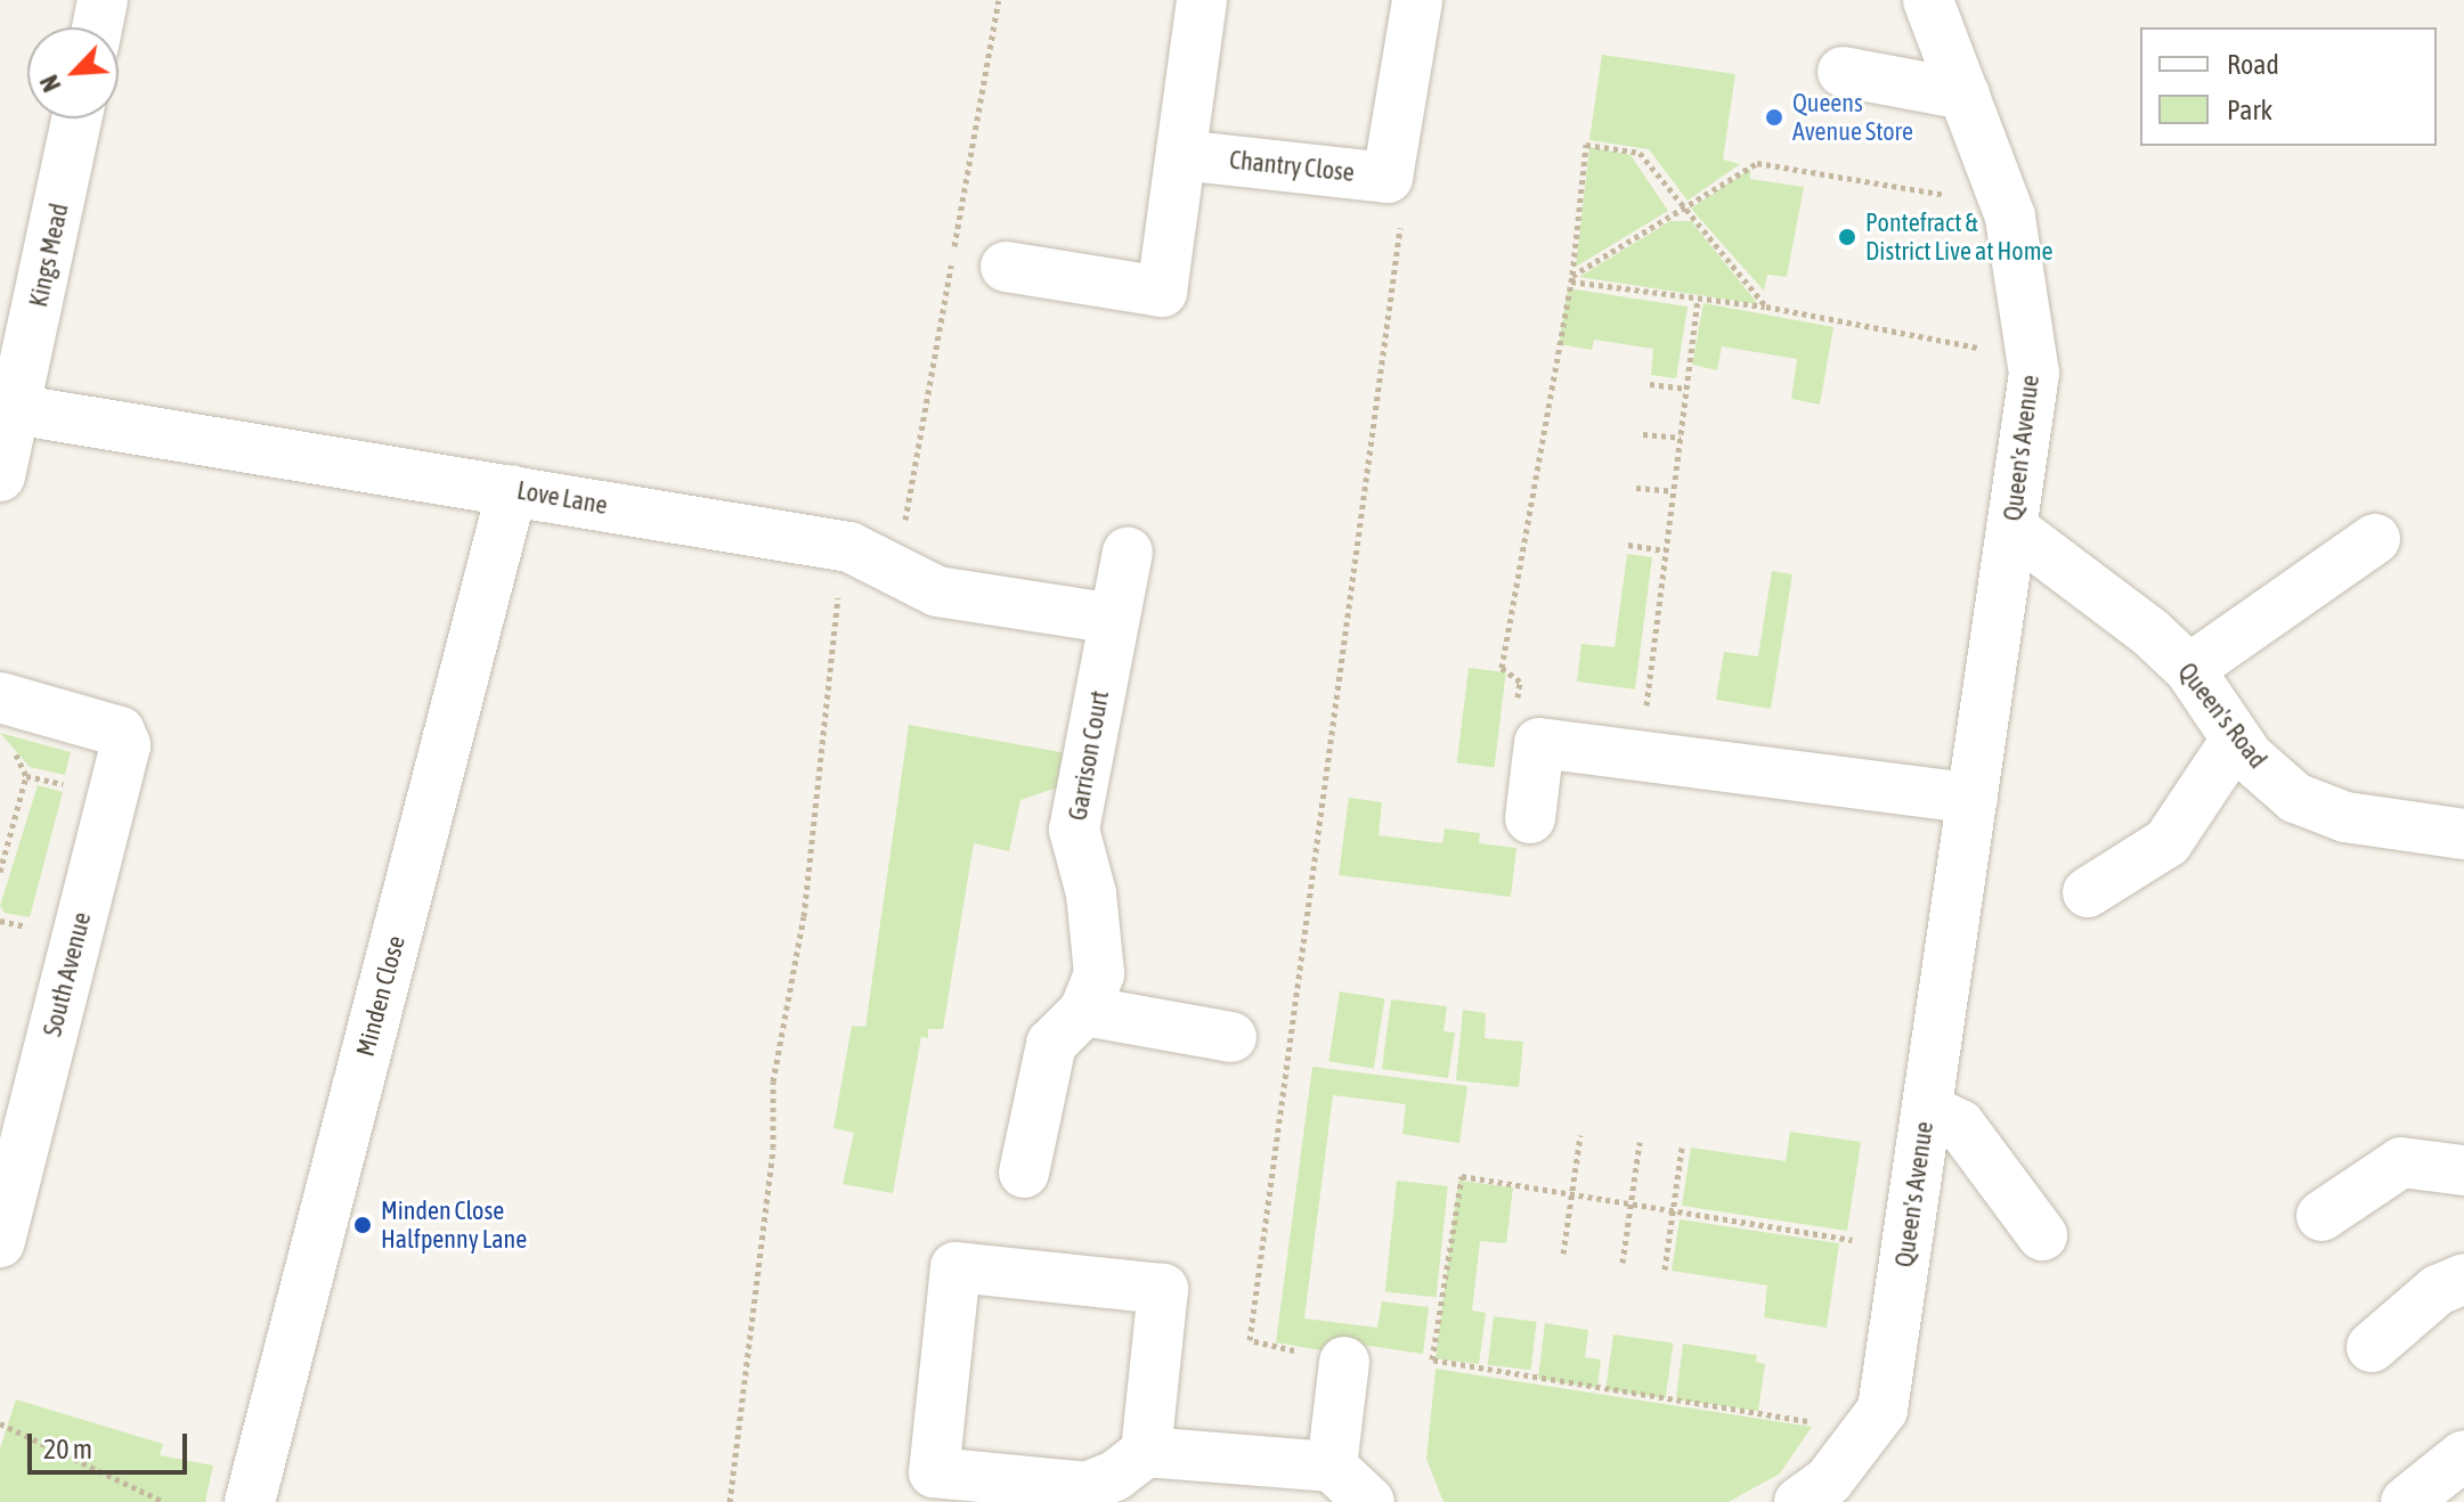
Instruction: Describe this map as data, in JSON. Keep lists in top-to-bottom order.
{
  "streets": {
    "street": [
      "Chantry Close",
      "Kings Mead",
      "Queen's Avenue",
      "Love Lane",
      "Queen's Road",
      "Garrison Court",
      "South Avenue",
      "Minden Close"
    ]
  },
  "crossings": [
    ["Kings Mead", "Love Lane"],
    ["Queen's Avenue", "Queen's Road"],
    ["Love Lane", "Garrison Court"],
    ["Love Lane", "Minden Close"]
  ],
  "places": ["Queens Avenue Store", "Pontefract & District Live at Home", "Minden Close Halfpenny Lane"],
  "legend": ["Road", "Park"],
  "scale_bar": "20 m",
  "north": "bottom left"
}
